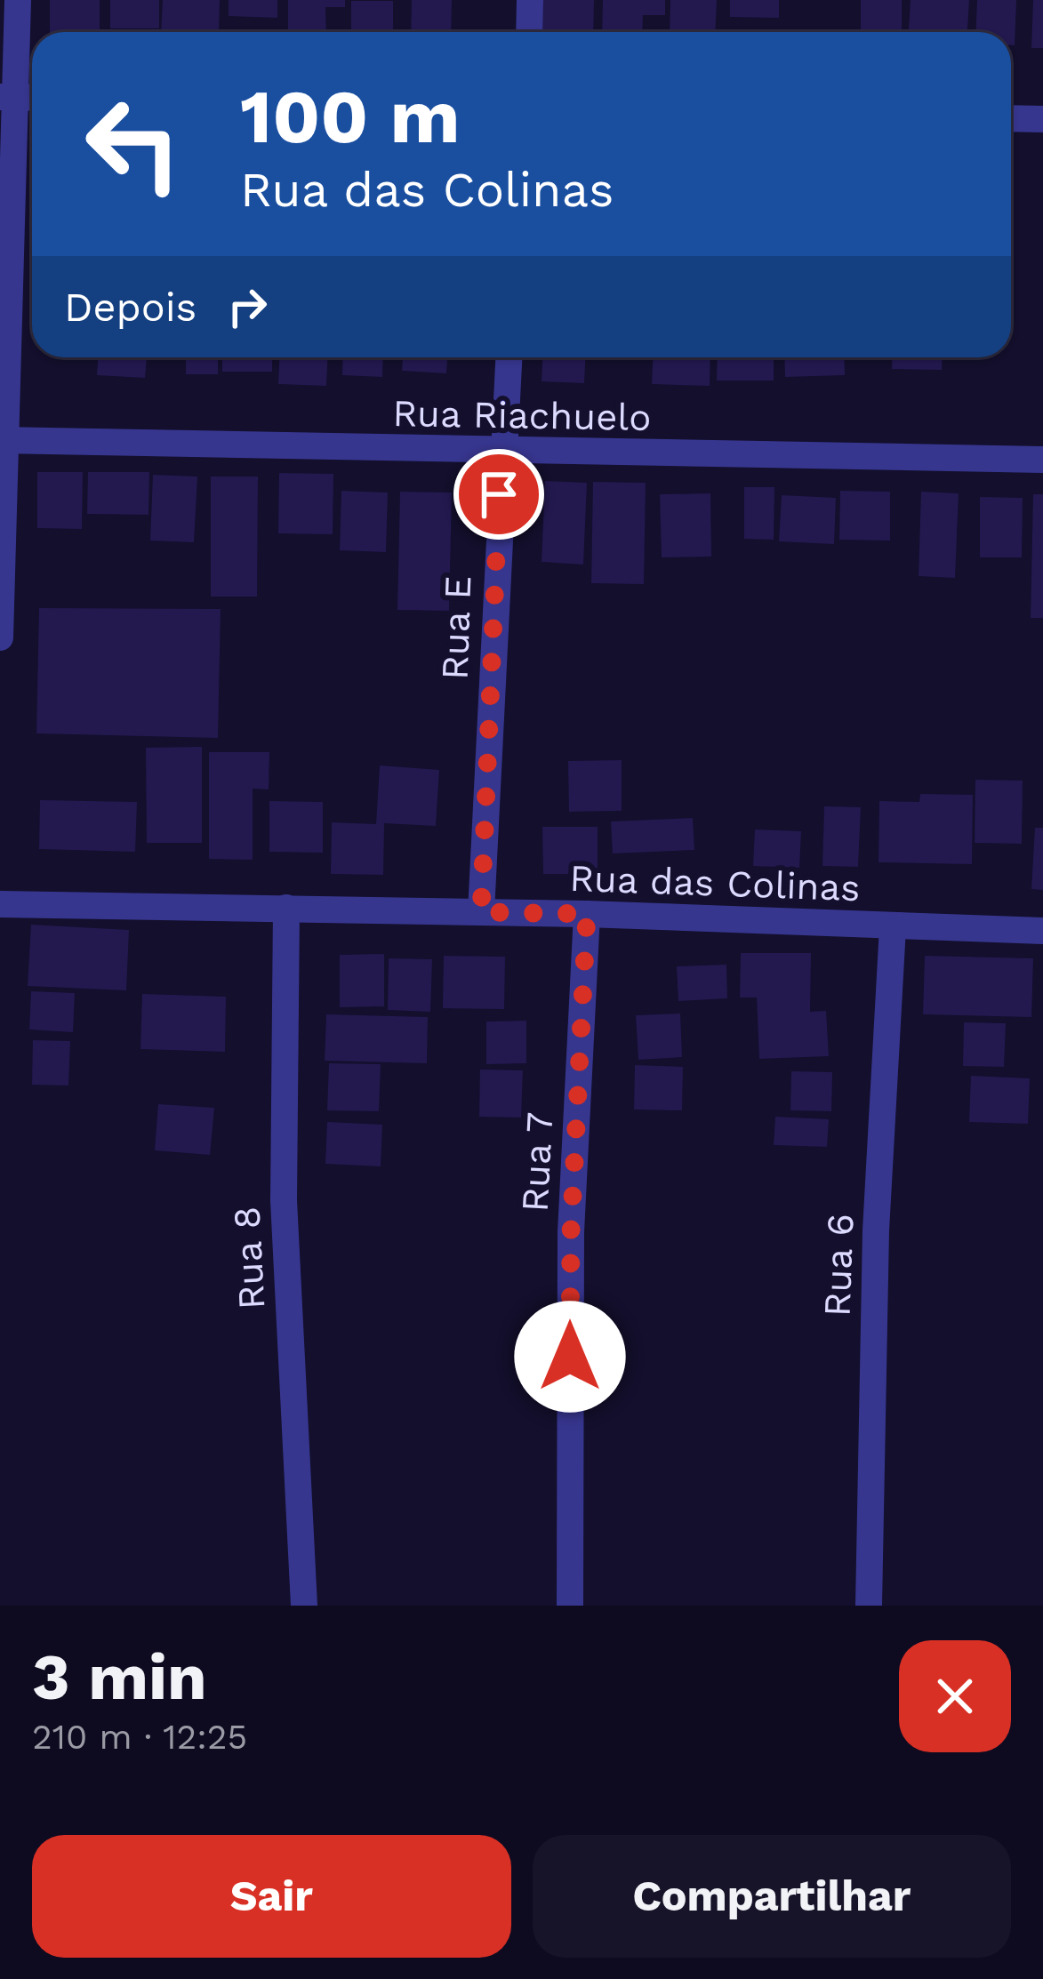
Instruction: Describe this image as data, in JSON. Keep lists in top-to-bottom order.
{
  "streets": {
    "street": [
      "Rua Riachuelo",
      "Rua E",
      "Rua das Colinas",
      "Rua 7",
      "Rua 8",
      "Rua 6"
    ]
  },
  "crossings": [
    ["Rua Riachuelo", "Rua E"],
    ["Rua E", "Rua das Colinas"],
    ["Rua das Colinas", "Rua 7"],
    ["Rua das Colinas", "Rua 8"],
    ["Rua das Colinas", "Rua 6"]
  ],
  "page": {
    "turn": ["100 m", "Rua das Colinas"],
    "then": "Depois",
    "heading": ["3 min", "210 m · 12:25"],
    "buttons": ["Sair", "Compartilhar"]
  }
}
